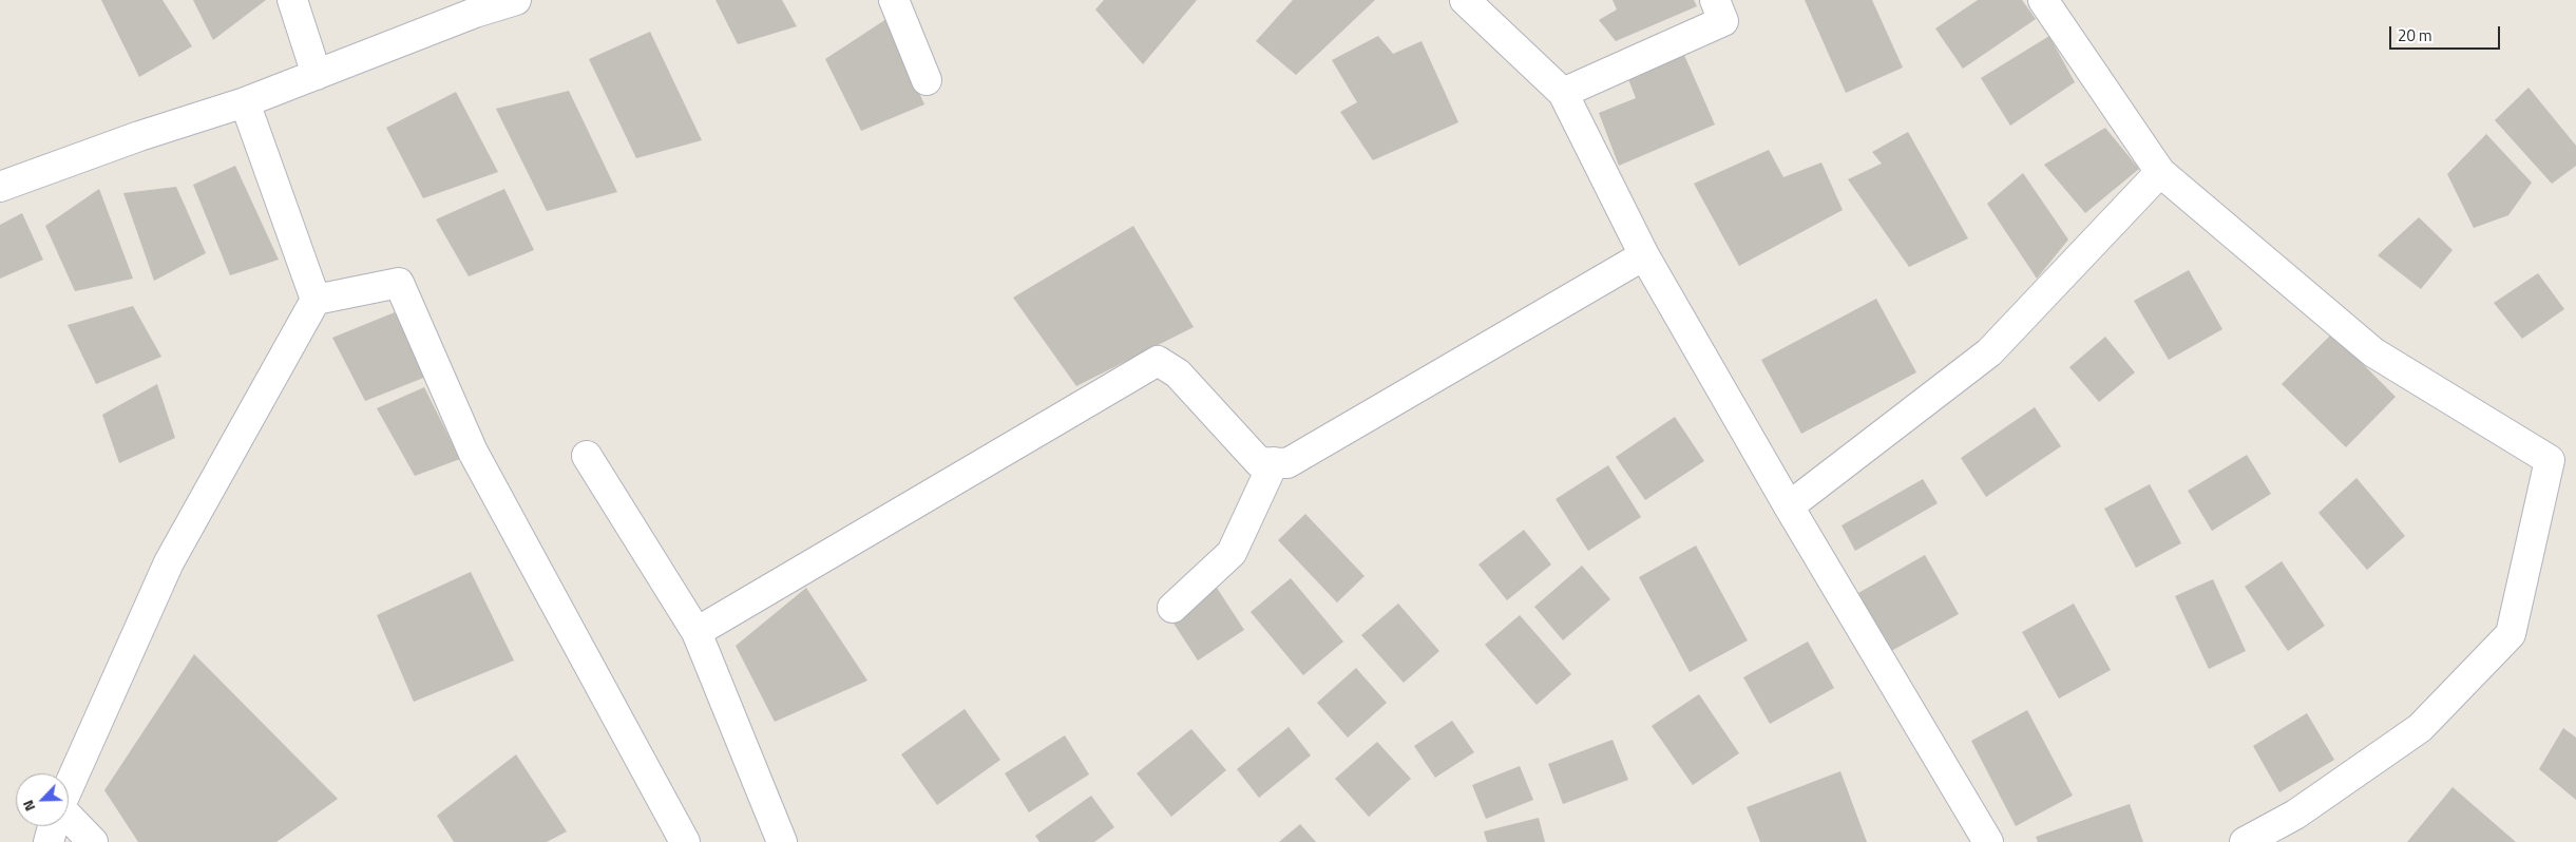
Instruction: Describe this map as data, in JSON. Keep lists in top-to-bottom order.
{
  "scale_bar": "20 m",
  "north": "bottom left"
}
